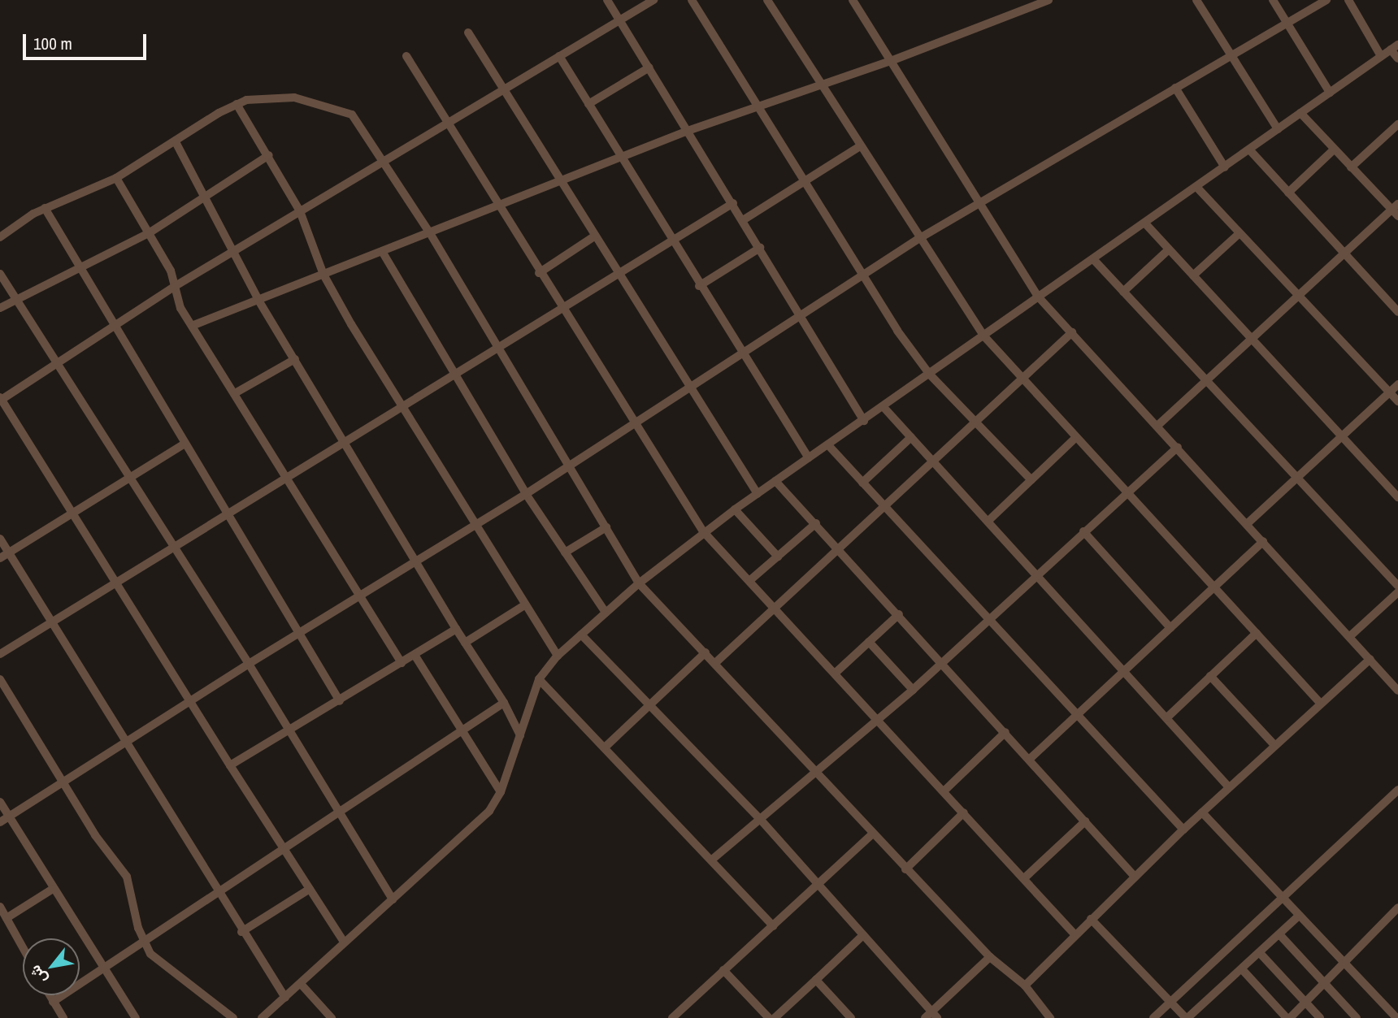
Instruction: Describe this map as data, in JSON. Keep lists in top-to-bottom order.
{
  "scale_bar": "100 m",
  "north": "bottom left"
}
